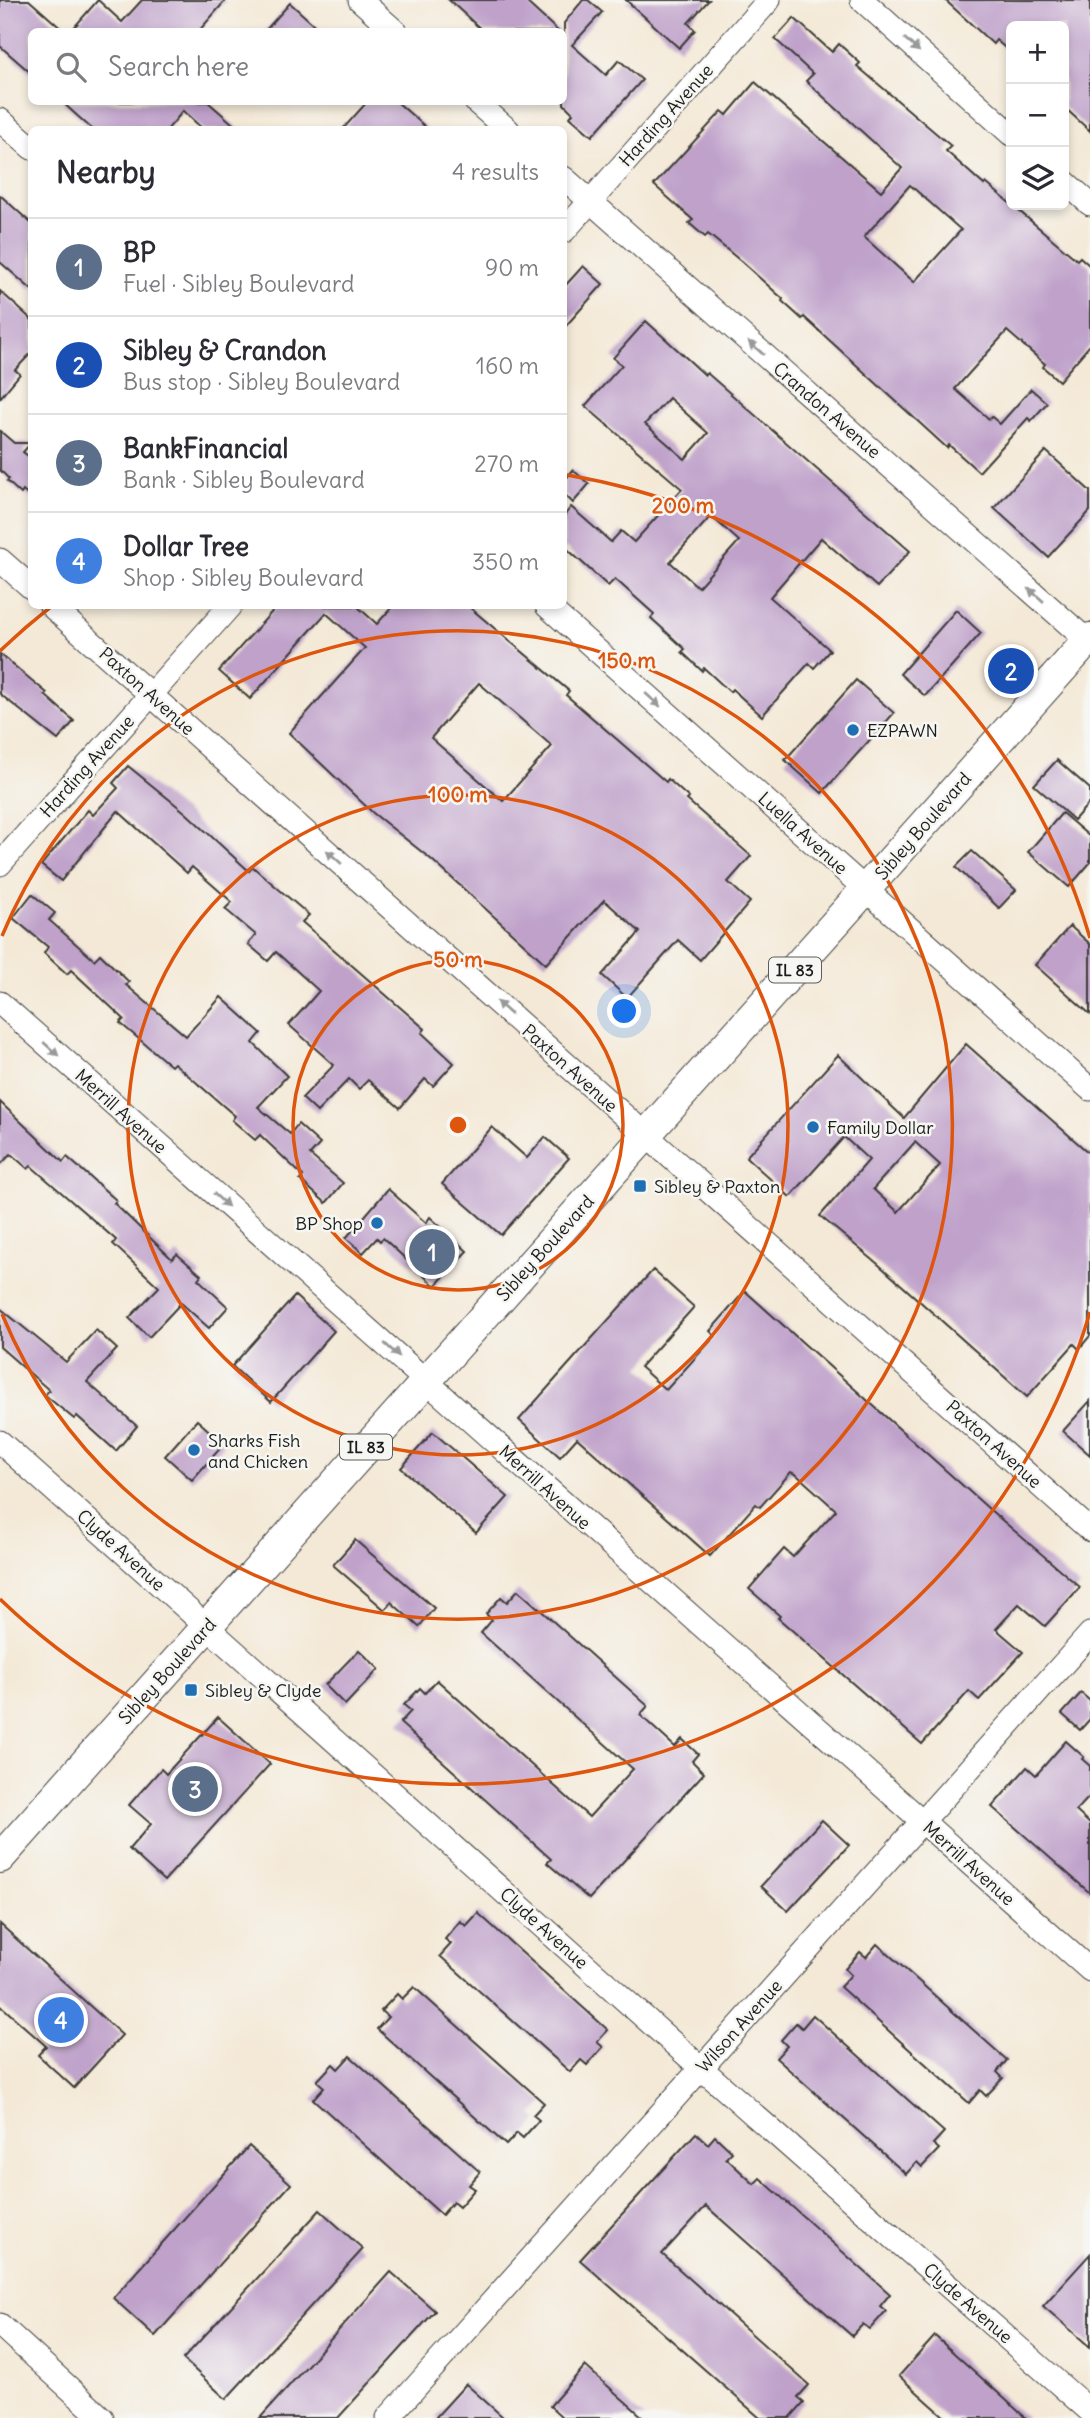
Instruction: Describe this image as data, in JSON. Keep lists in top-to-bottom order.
{
  "streets": {
    "main road": ["Sibley Boulevard", "IL 83"],
    "street": [
      "Harding Avenue",
      "Crandon Avenue",
      "Paxton Avenue",
      "Luella Avenue",
      "Merrill Avenue",
      "Clyde Avenue",
      "Wilson Avenue"
    ]
  },
  "crossings": [
    ["Harding Avenue", "Crandon Avenue"],
    ["Harding Avenue", "Paxton Avenue"],
    ["Crandon Avenue", "Sibley Boulevard"],
    ["Paxton Avenue", "Sibley Boulevard"],
    ["Sibley Boulevard", "Luella Avenue"],
    ["Sibley Boulevard", "Merrill Avenue"],
    ["Sibley Boulevard", "Clyde Avenue"],
    ["Merrill Avenue", "Wilson Avenue"],
    ["Clyde Avenue", "Wilson Avenue"]
  ],
  "one_way": [
    "Crandon Avenue",
    "Paxton Avenue",
    "Luella Avenue",
    "Merrill Avenue"
  ],
  "places": {
    "other": [
      "EZPAWN",
      "Family Dollar",
      "BP Shop",
      "Sharks Fish and Chicken"
    ],
    "transit": ["Sibley & Paxton", "Sibley & Clyde"]
  },
  "page": {
    "map_buttons": ["+", "−"],
    "search": "Search here",
    "heading": ["Nearby", "4 results"],
    "list": [
      {
        "mark": "1",
        "name": "BP",
        "note": "Fuel · Sibley Boulevard",
        "value": "90 m"
      },
      {
        "mark": "2",
        "name": "Sibley & Crandon",
        "note": "Bus stop · Sibley Boulevard",
        "value": "160 m"
      },
      {
        "mark": "3",
        "name": "BankFinancial",
        "note": "Bank · Sibley Boulevard",
        "value": "270 m"
      },
      {
        "mark": "4",
        "name": "Dollar Tree",
        "note": "Shop · Sibley Boulevard",
        "value": "350 m"
      }
    ],
    "pins": [
      "2",
      "1",
      "3",
      "4"
    ]
  },
  "rings": [
    "200 m",
    "150 m",
    "100 m",
    "50 m"
  ]
}
